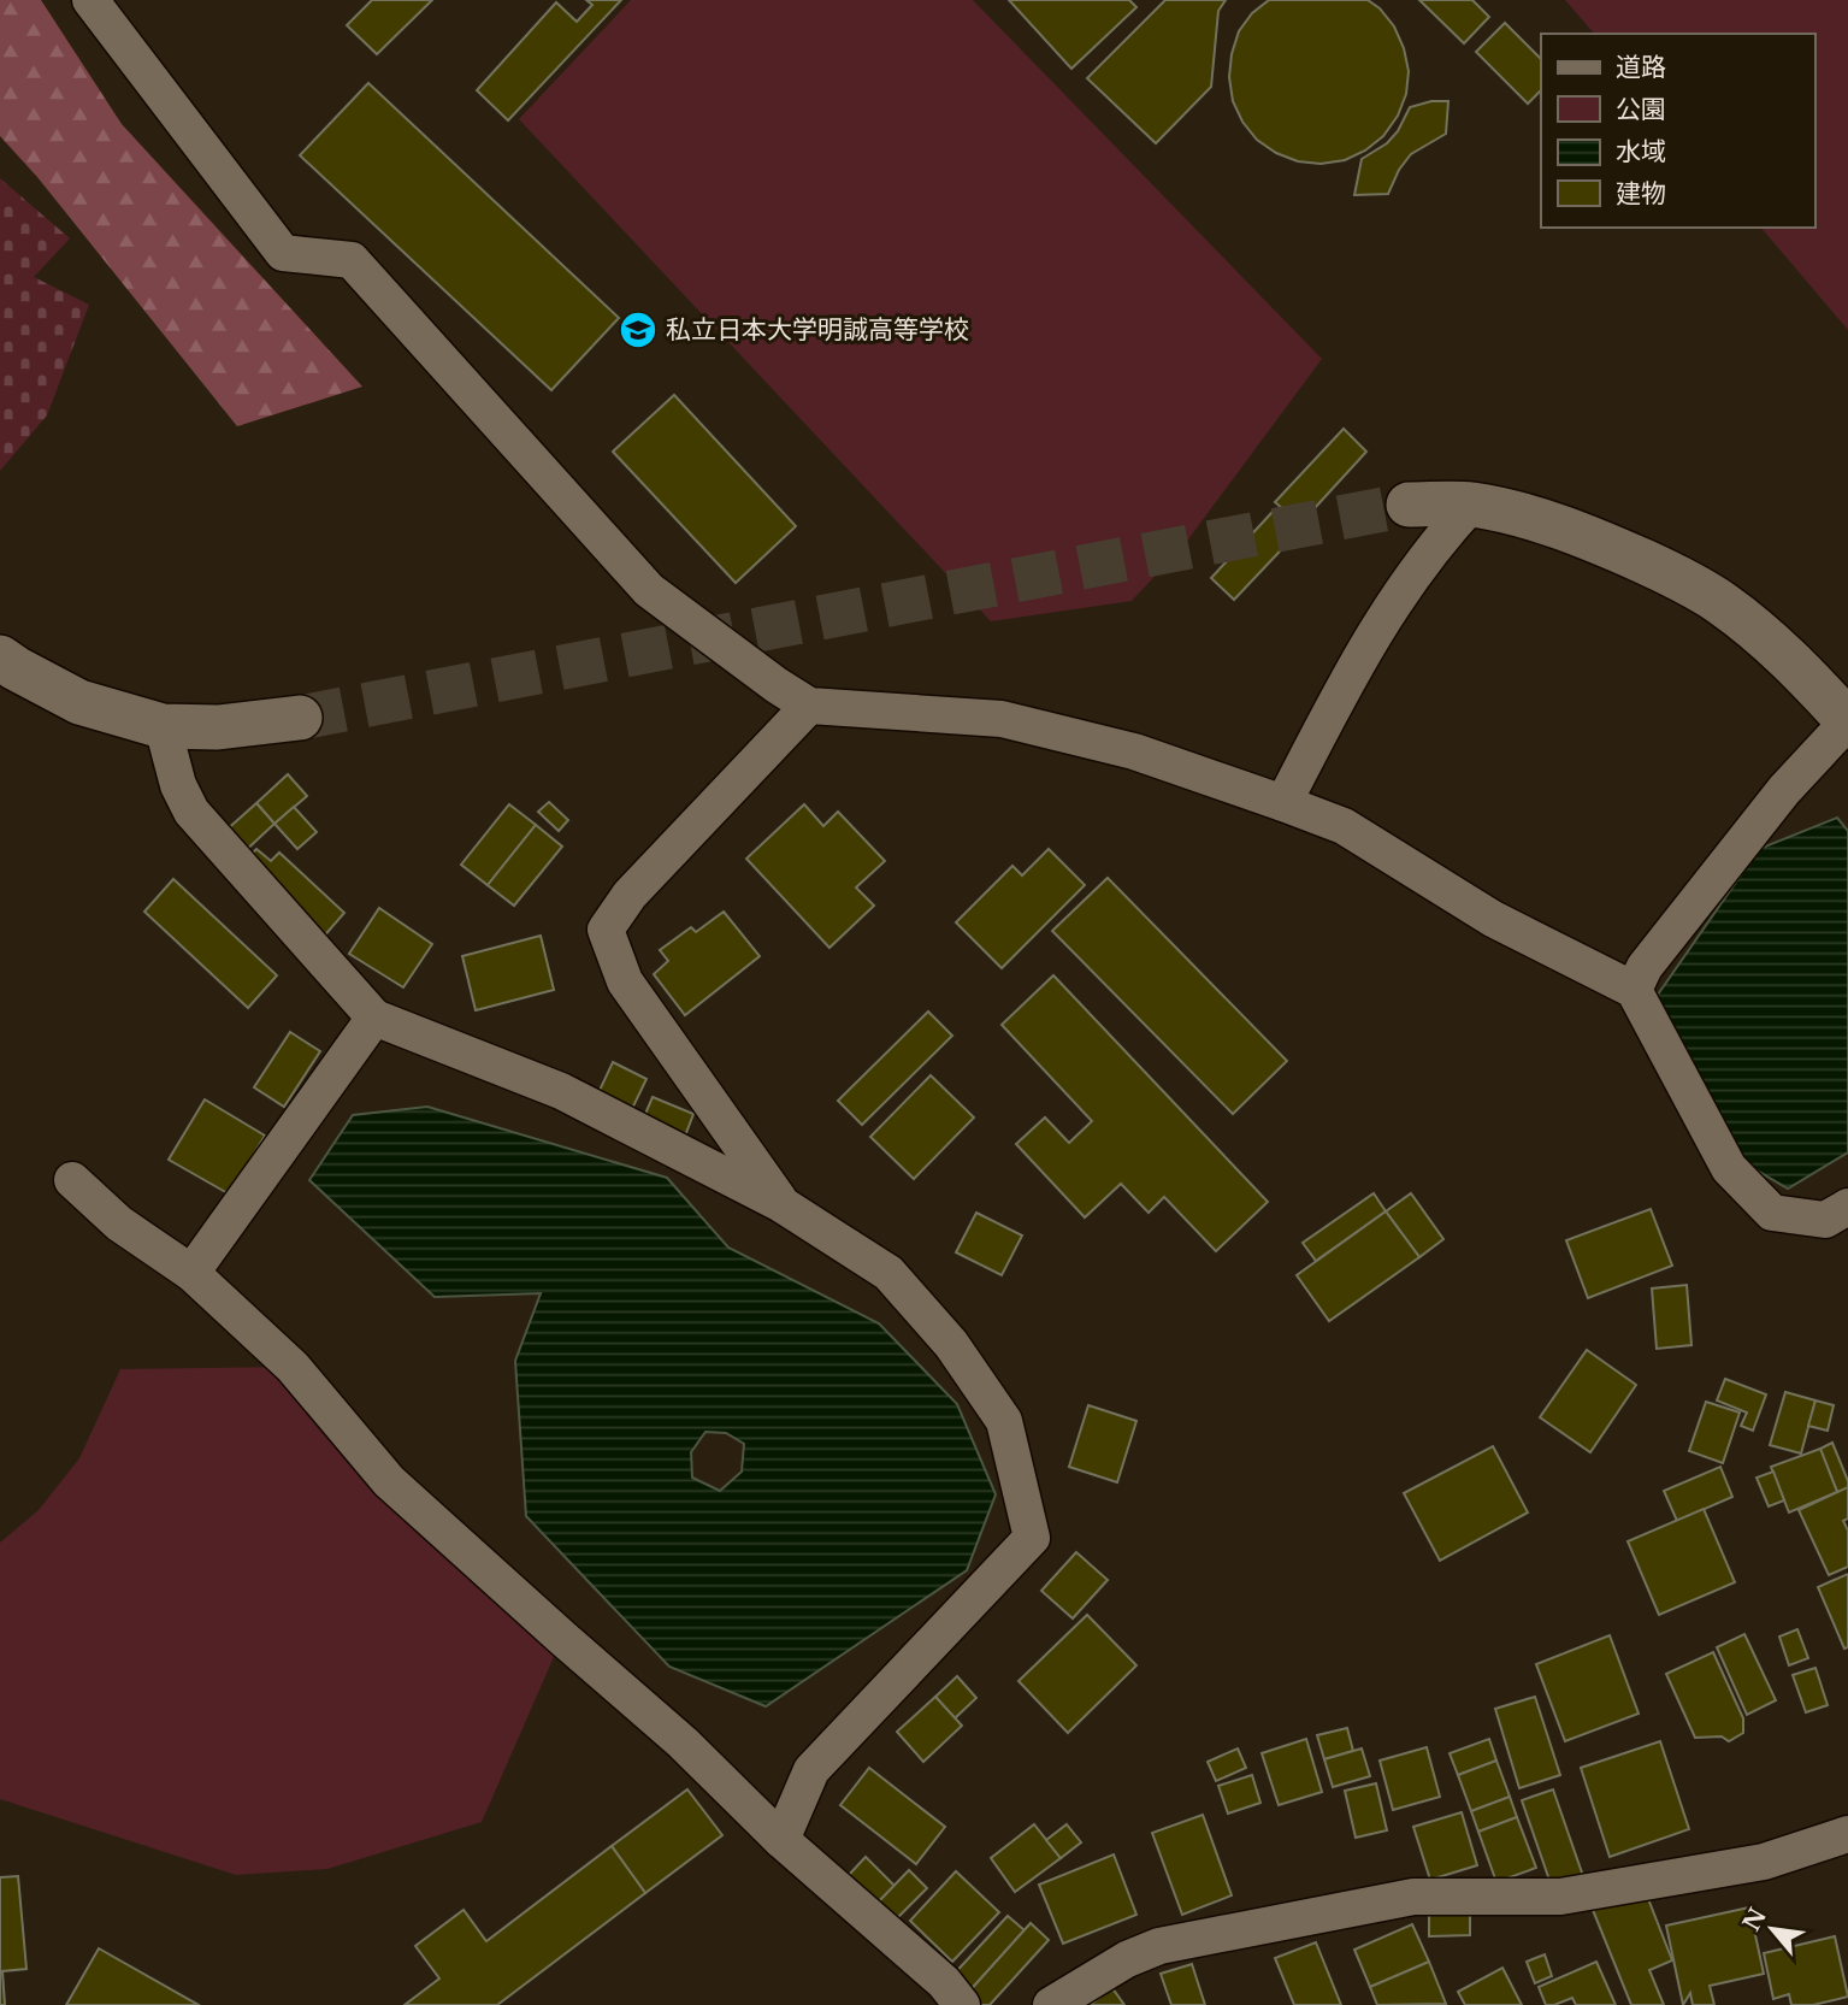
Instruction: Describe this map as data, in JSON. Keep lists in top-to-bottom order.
{
  "places": {
    "school or university": ["私立日本大学明誠高等学校"]
  },
  "legend": [
    "道路",
    "公園",
    "水域",
    "建物"
  ],
  "north": "top left"
}
